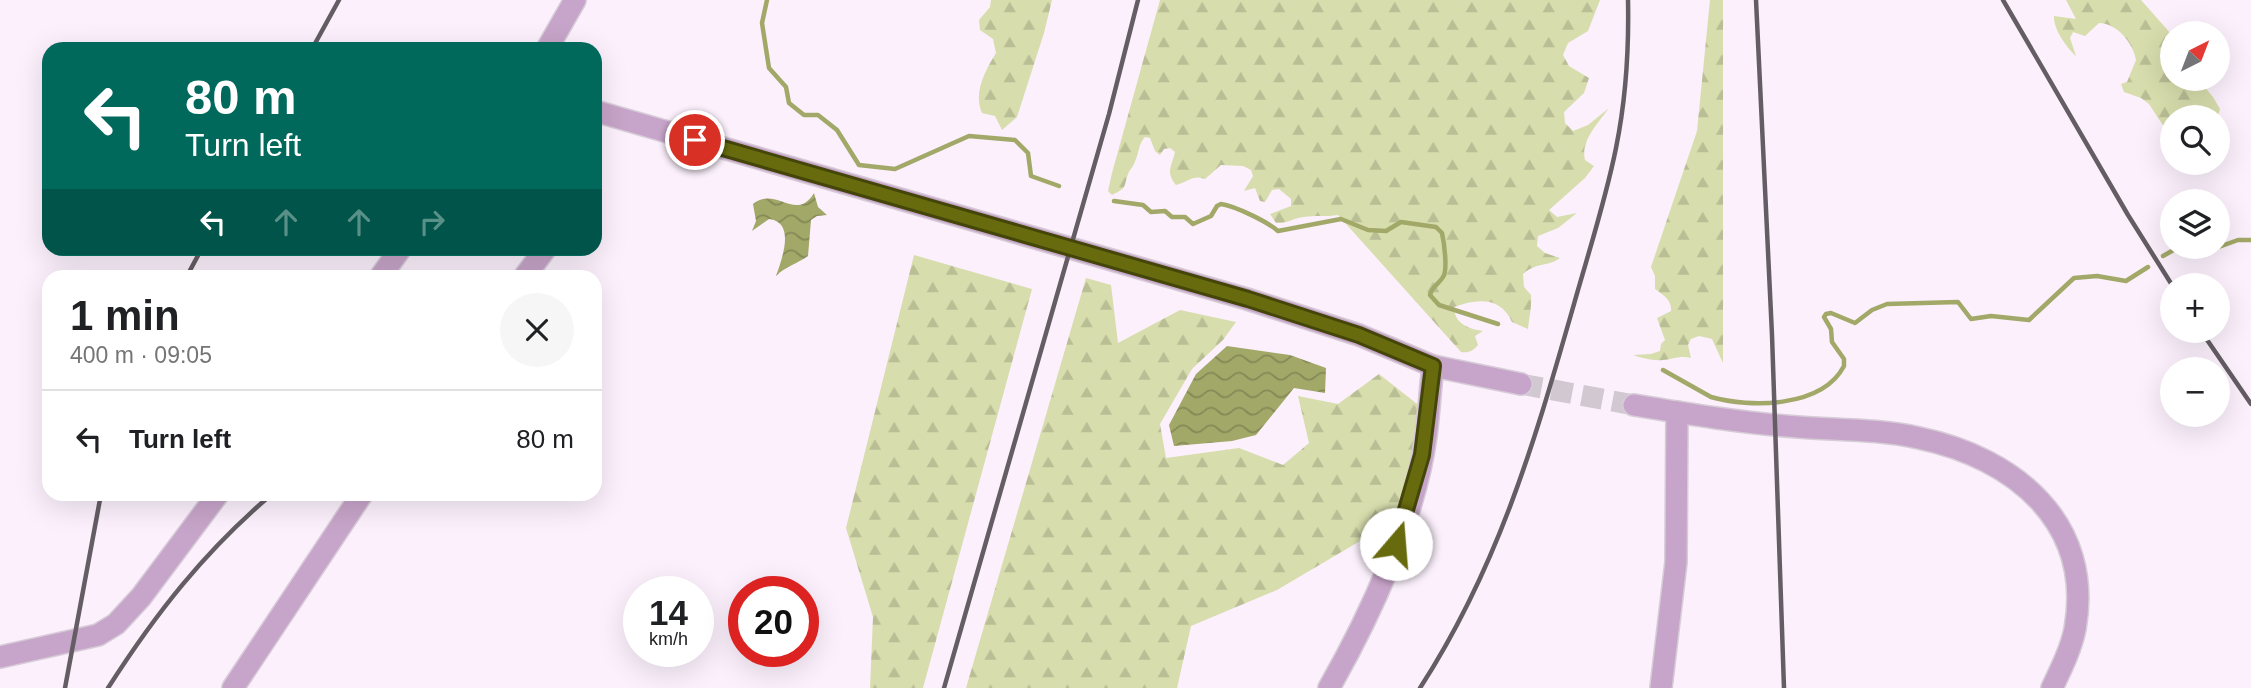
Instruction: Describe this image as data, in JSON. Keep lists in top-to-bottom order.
{
  "north": "top right",
  "page": {
    "map_buttons": ["+", "−"],
    "turn": ["80 m", "Turn left"],
    "heading": ["1 min", "400 m · 09:05"],
    "list": [
      {
        "name": "Turn left",
        "value": "80 m"
      }
    ],
    "speed": "14 km/h",
    "limit": "20"
  }
}
